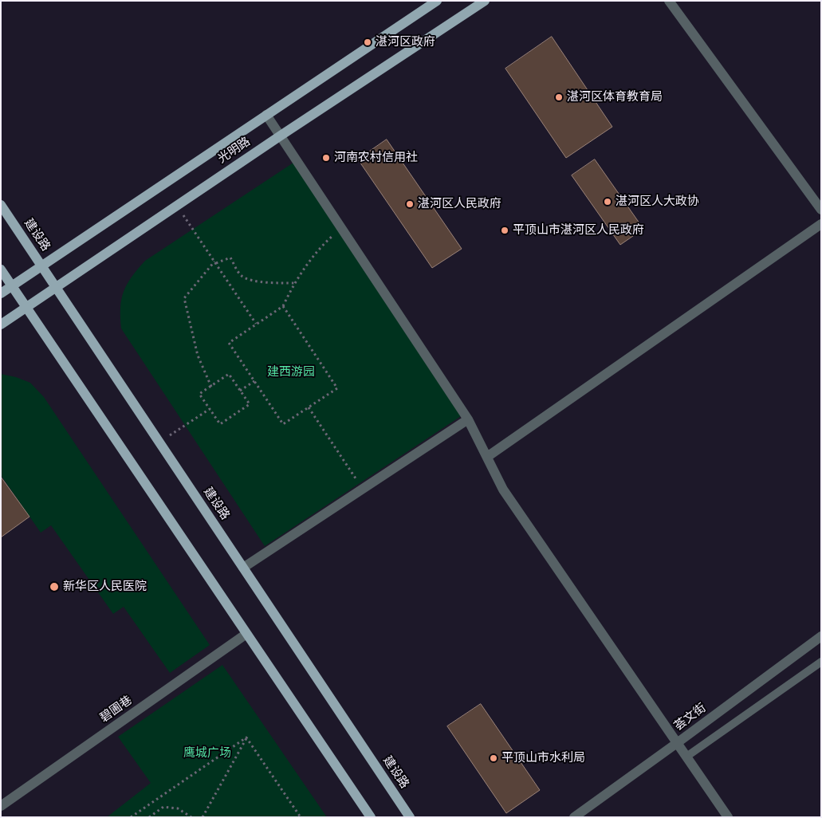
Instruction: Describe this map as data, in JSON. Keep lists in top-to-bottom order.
{
  "streets": {
    "main road": ["光明路", "建设路"],
    "street": ["碧圃巷", "荟文街"]
  },
  "crossings": [
    ["光明路", "建设路"]
  ],
  "parks": ["建西游园", "鹰城广场"],
  "places": [
    "湛河区政府",
    "湛河区体育教育局",
    "河南农村信用社",
    "湛河区人大政协",
    "湛河区人民政府",
    "平顶山市湛河区人民政府",
    "新华区人民医院",
    "平顶山市水利局"
  ]
}
